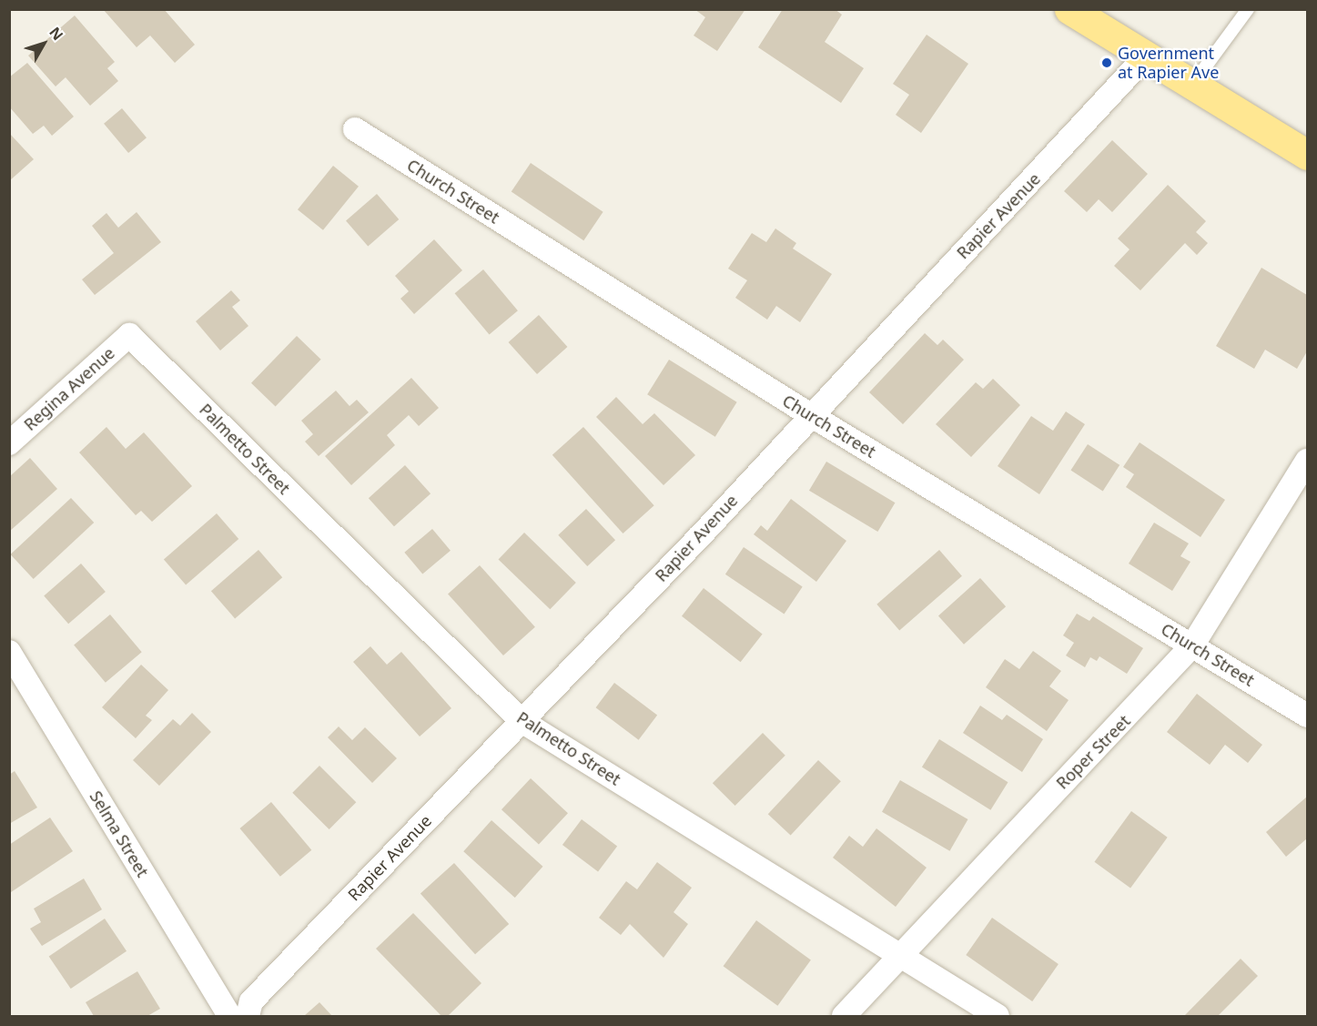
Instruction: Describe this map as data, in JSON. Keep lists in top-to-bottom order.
{
  "streets": {
    "street": [
      "Church Street",
      "Rapier Avenue",
      "Regina Avenue",
      "Palmetto Street",
      "Roper Street",
      "Selma Street"
    ]
  },
  "crossings": [
    ["Church Street", "Rapier Avenue"],
    ["Church Street", "Roper Street"],
    ["Rapier Avenue", "Palmetto Street"],
    ["Regina Avenue", "Palmetto Street"],
    ["Palmetto Street", "Roper Street"]
  ],
  "places": ["Government at Rapier Ave"],
  "north": "top right"
}
